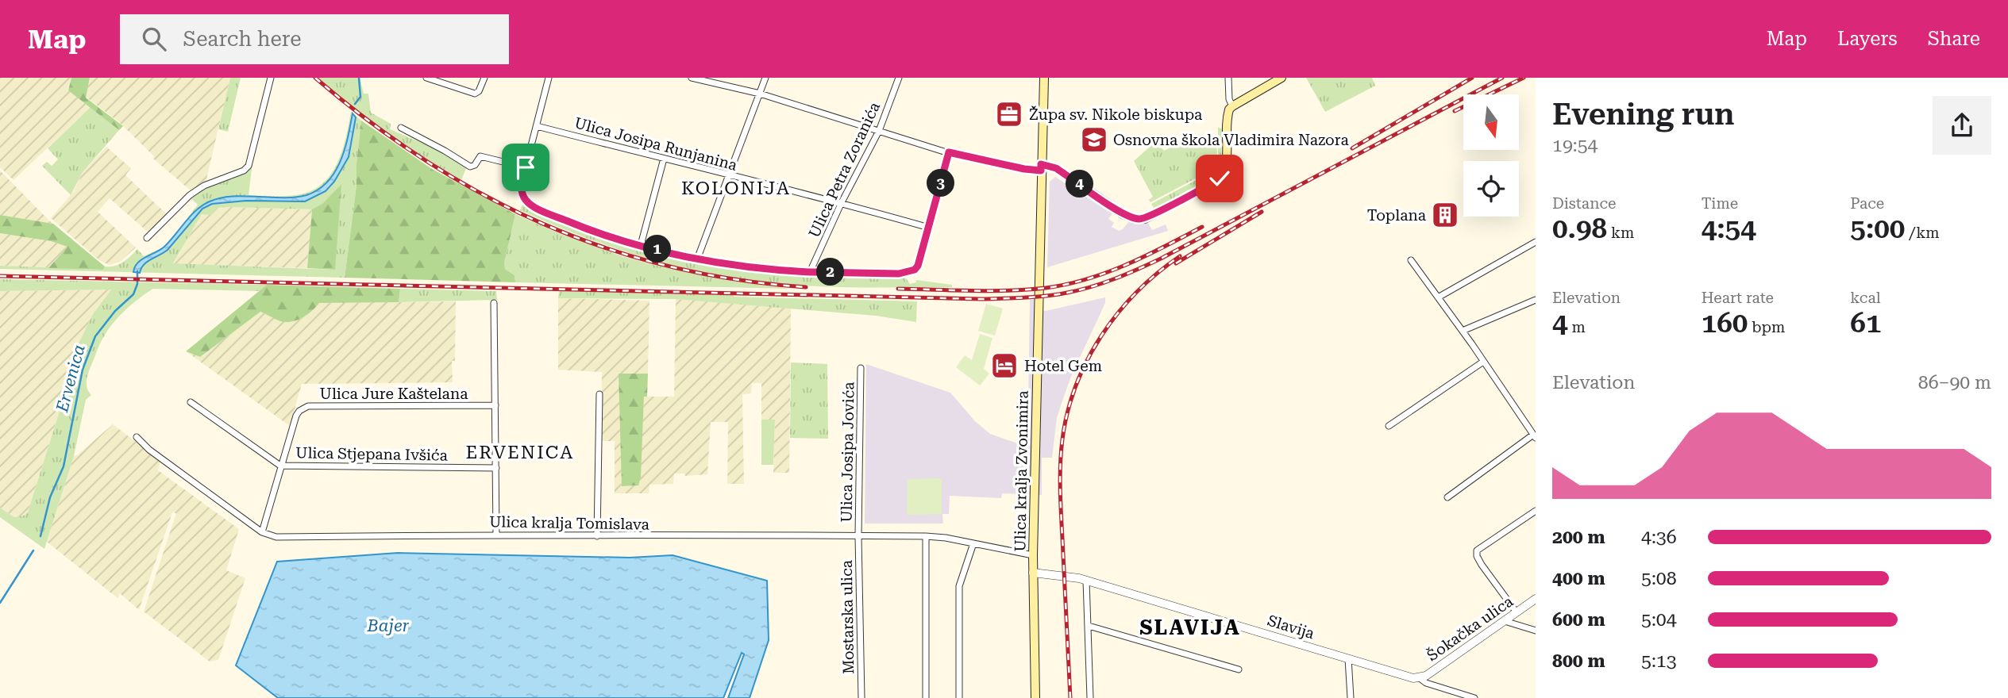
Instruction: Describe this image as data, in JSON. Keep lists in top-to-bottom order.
{
  "streets": {
    "main road": ["Ulica kralja Zvonimira"],
    "street": [
      "Ulica Josipa Runjanina",
      "Ulica Petra Zoranića",
      "Ulica Jure Kaštelana",
      "Ulica Josipa Jovića",
      "Ulica Stjepana Ivšića",
      "Ulica kralja Tomislava",
      "Mostarska ulica",
      "Slavija",
      "Šokačka ulica"
    ]
  },
  "crossings": [
    ["Ulica Josipa Runjanina", "Ulica Petra Zoranića"],
    ["Ulica Jure Kaštelana", "Ulica Stjepana Ivšića"],
    ["Ulica Josipa Jovića", "Ulica kralja Tomislava"],
    ["Ulica Josipa Jovića", "Mostarska ulica"],
    ["Ulica kralja Zvonimira", "Ulica kralja Tomislava"],
    ["Ulica kralja Zvonimira", "Slavija"],
    ["Ulica kralja Tomislava", "Mostarska ulica"],
    ["Slavija", "Šokačka ulica"]
  ],
  "districts": ["KOLONIJA", "ERVENICA", "SLAVIJA"],
  "water": ["Ervenica", "Bajer"],
  "places": {
    "office": ["Župa sv. Nikole biskupa"],
    "school or university": ["Osnovna škola Vladimira Nazora"],
    "building": ["Toplana"],
    "hotel": ["Hotel Gem"]
  },
  "north": "bottom",
  "page": {
    "header": "Map",
    "search": "Search here",
    "nav": ["Map", "Layers", "Share"],
    "heading": ["Evening run", "19:54"],
    "pins": [
      "3",
      "4",
      "1",
      "2"
    ],
    "stats": [
      ["Distance", "0.98 km"],
      ["Time", "4:54"],
      ["Pace", "5:00 /km"],
      ["Elevation", "4 m"],
      ["Heart rate", "160 bpm"],
      ["kcal", "61"]
    ],
    "chart": ["Elevation", "86–90 m"],
    "list": [
      {
        "name": "200 m",
        "note": "4:36"
      },
      {
        "name": "400 m",
        "note": "5:08"
      },
      {
        "name": "600 m",
        "note": "5:04"
      },
      {
        "name": "800 m",
        "note": "5:13"
      }
    ]
  }
}
